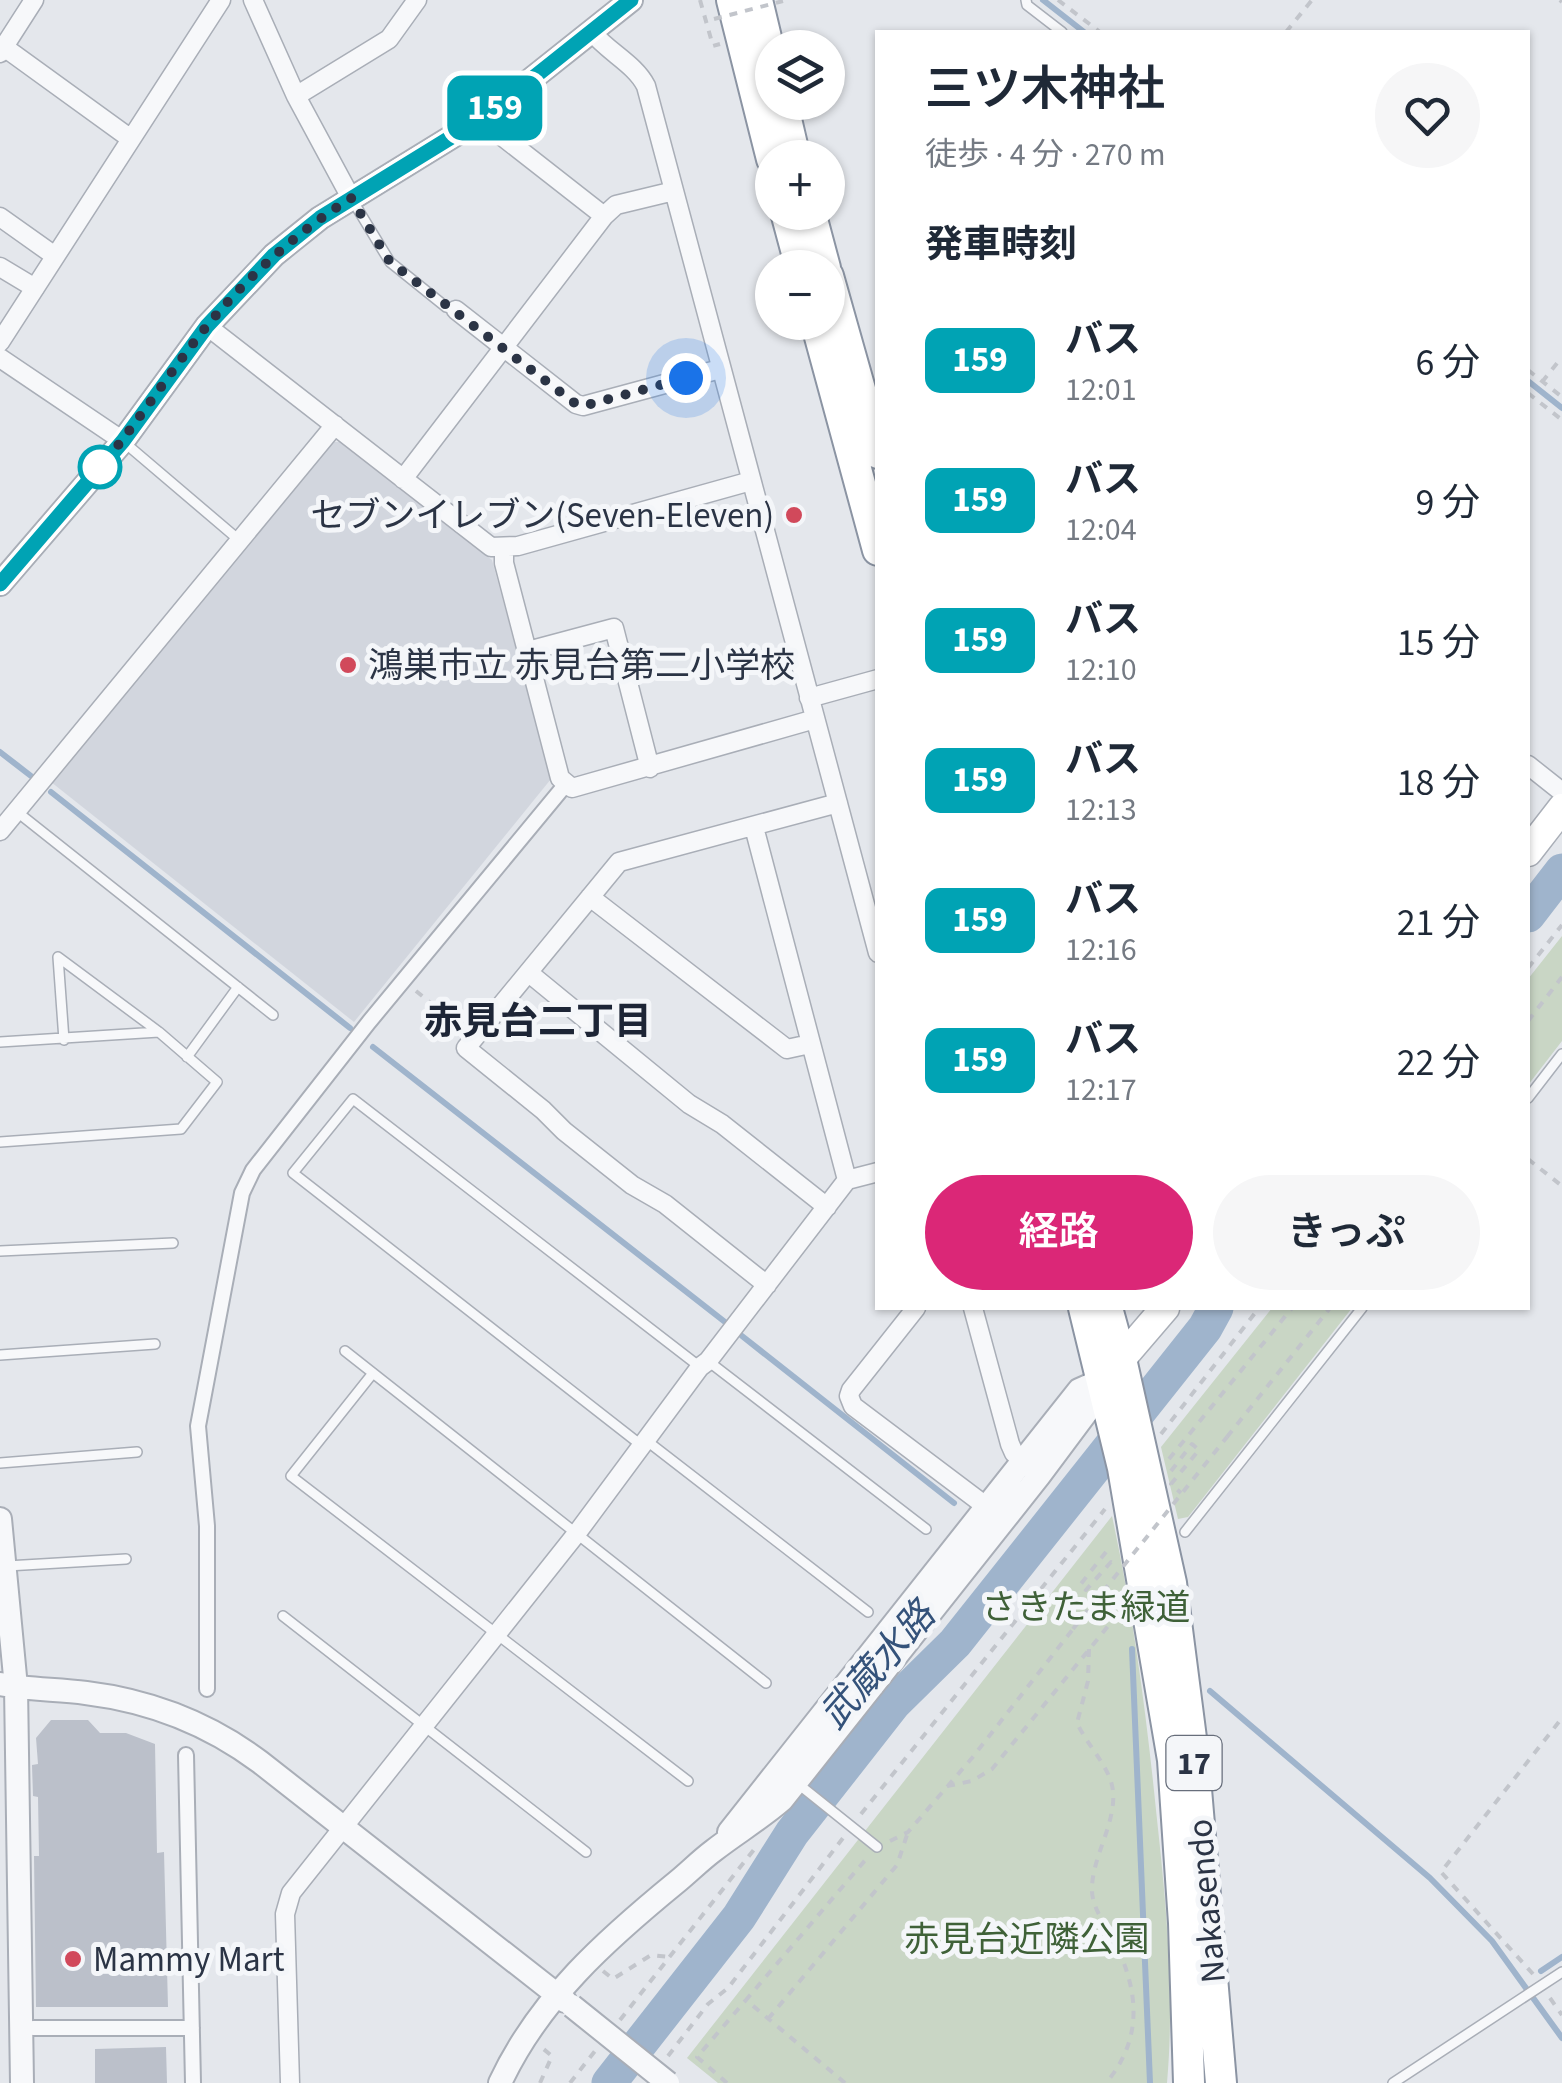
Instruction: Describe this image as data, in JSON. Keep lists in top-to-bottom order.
{
  "streets": {
    "highway": ["17", "Nakasendo"]
  },
  "districts": ["赤見台二丁目"],
  "water": ["武蔵水路"],
  "parks": ["さきたま緑道", "赤見台近隣公園"],
  "places": ["セブンイレブン(Seven-Eleven)", "鴻巣市立 赤見台第二小学校", "Mammy Mart"],
  "lines": ["bus line 159"],
  "page": {
    "on_map": "159",
    "map_buttons": ["+", "−"],
    "heading": [
      ["三ツ木神社", "徒歩 · 4 分 · 270 m"],
      "発車時刻"
    ],
    "list": [
      {
        "mark": "159",
        "name": "バス",
        "note": "12:01",
        "value": "6 分"
      },
      {
        "mark": "159",
        "name": "バス",
        "note": "12:04",
        "value": "9 分"
      },
      {
        "mark": "159",
        "name": "バス",
        "note": "12:10",
        "value": "15 分"
      },
      {
        "mark": "159",
        "name": "バス",
        "note": "12:13",
        "value": "18 分"
      },
      {
        "mark": "159",
        "name": "バス",
        "note": "12:16",
        "value": "21 分"
      },
      {
        "mark": "159",
        "name": "バス",
        "note": "12:17",
        "value": "22 分"
      }
    ],
    "buttons": ["経路", "きっぷ"]
  }
}
